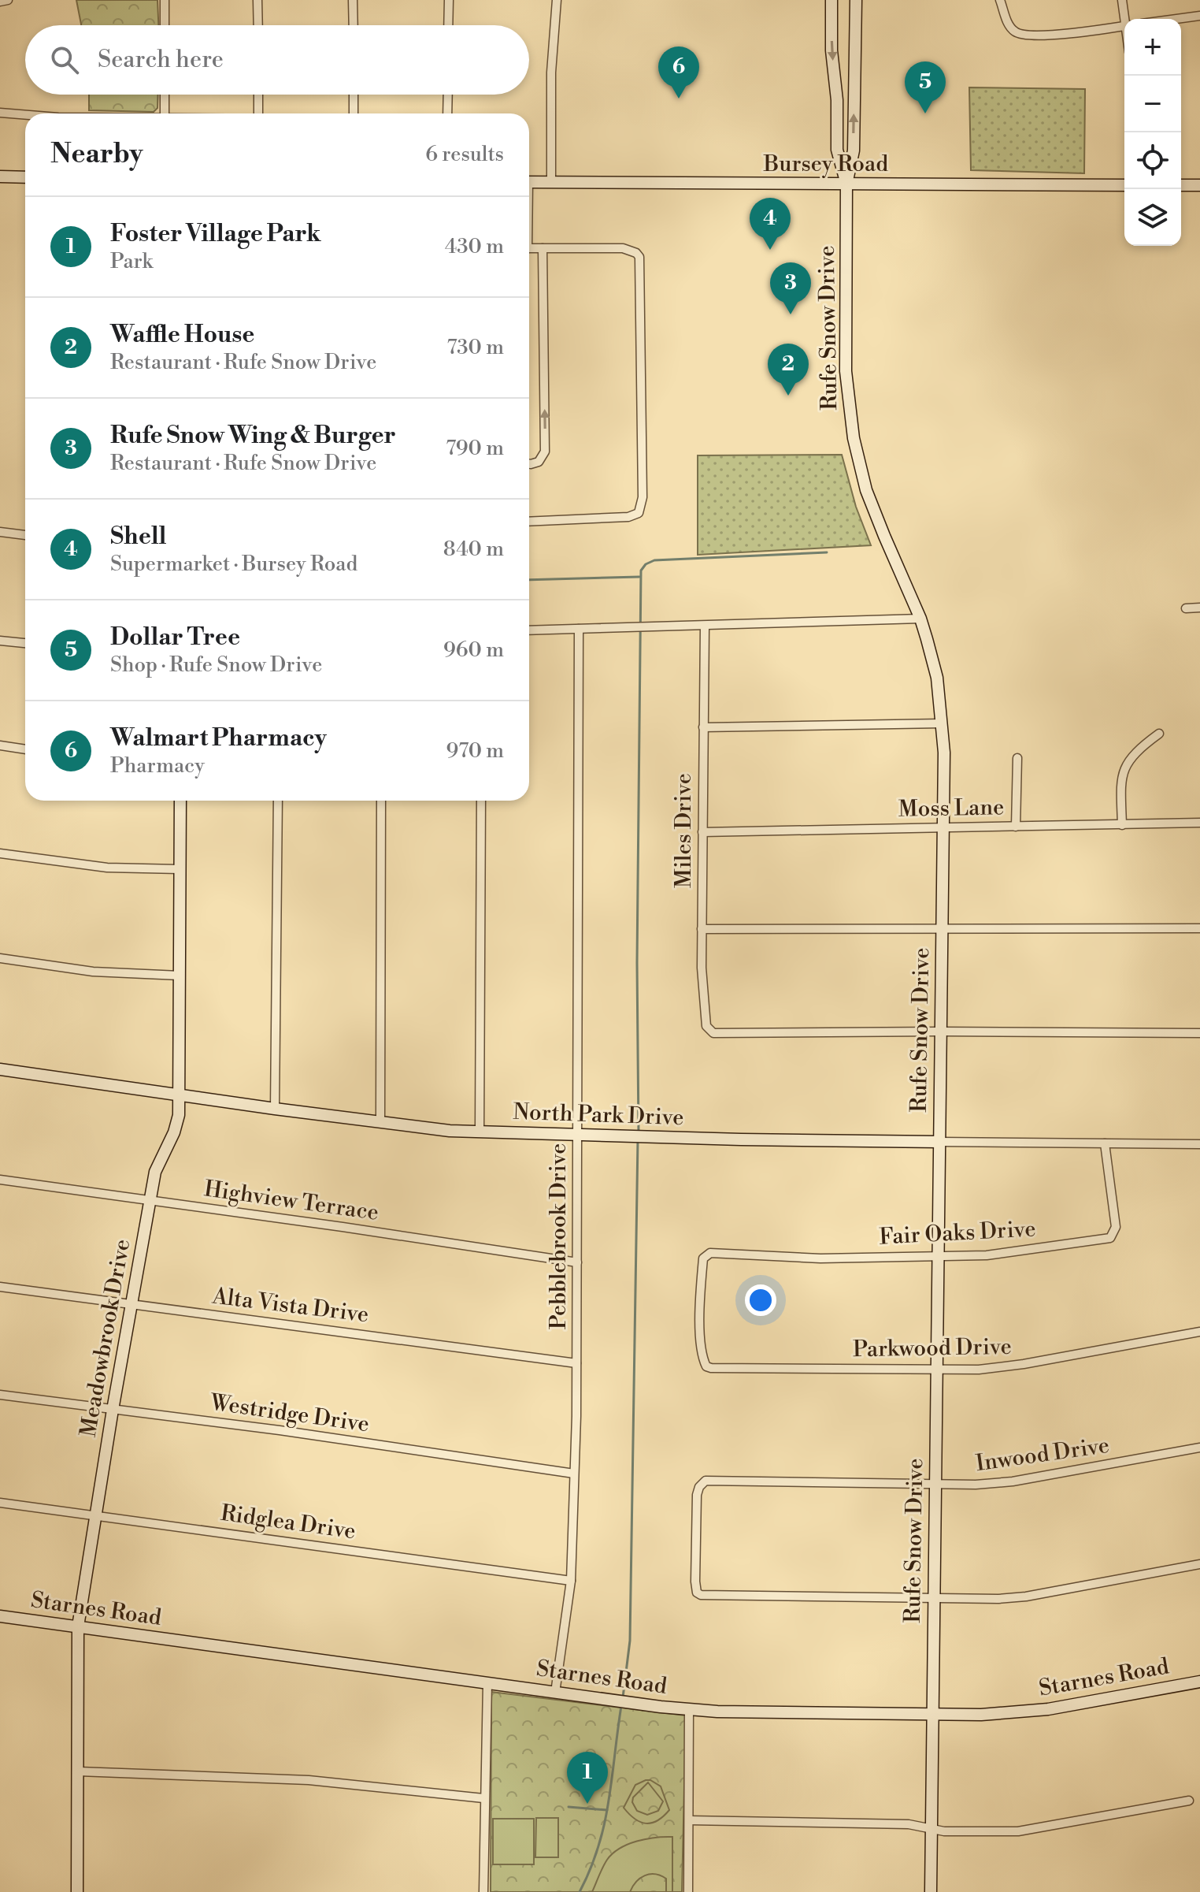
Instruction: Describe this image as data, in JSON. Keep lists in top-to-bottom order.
{
  "streets": {
    "main road": [
      "Bursey Road",
      "Rufe Snow Drive",
      "North Park Drive",
      "Meadowbrook Drive",
      "Starnes Road"
    ],
    "street": [
      "Moss Lane",
      "Miles Drive",
      "Highview Terrace",
      "Fair Oaks Drive",
      "Pebblebrook Drive",
      "Alta Vista Drive",
      "Parkwood Drive",
      "Westridge Drive",
      "Inwood Drive",
      "Ridglea Drive"
    ]
  },
  "crossings": [
    ["Bursey Road", "Rufe Snow Drive"],
    ["Rufe Snow Drive", "Moss Lane"],
    ["Rufe Snow Drive", "Miles Drive"],
    ["Rufe Snow Drive", "North Park Drive"],
    ["Rufe Snow Drive", "Fair Oaks Drive"],
    ["Rufe Snow Drive", "Parkwood Drive"],
    ["Rufe Snow Drive", "Inwood Drive"],
    ["Rufe Snow Drive", "Starnes Road"],
    ["Moss Lane", "Miles Drive"],
    ["North Park Drive", "Fair Oaks Drive"],
    ["North Park Drive", "Pebblebrook Drive"],
    ["North Park Drive", "Meadowbrook Drive"],
    ["Highview Terrace", "Pebblebrook Drive"],
    ["Highview Terrace", "Meadowbrook Drive"],
    ["Fair Oaks Drive", "Parkwood Drive"],
    ["Pebblebrook Drive", "Alta Vista Drive"],
    ["Pebblebrook Drive", "Westridge Drive"],
    ["Pebblebrook Drive", "Ridglea Drive"],
    ["Pebblebrook Drive", "Starnes Road"],
    ["Alta Vista Drive", "Meadowbrook Drive"],
    ["Meadowbrook Drive", "Westridge Drive"],
    ["Meadowbrook Drive", "Ridglea Drive"],
    ["Meadowbrook Drive", "Starnes Road"]
  ],
  "page": {
    "map_buttons": ["+", "−"],
    "search": "Search here",
    "pins": [
      "6",
      "5",
      "4",
      "3",
      "2",
      "1"
    ],
    "heading": ["Nearby", "6 results"],
    "list": [
      {
        "mark": "1",
        "name": "Foster Village Park",
        "note": "Park",
        "value": "430 m"
      },
      {
        "mark": "2",
        "name": "Waffle House",
        "note": "Restaurant · Rufe Snow Drive",
        "value": "730 m"
      },
      {
        "mark": "3",
        "name": "Rufe Snow Wing & Burger",
        "note": "Restaurant · Rufe Snow Drive",
        "value": "790 m"
      },
      {
        "mark": "4",
        "name": "Shell",
        "note": "Supermarket · Bursey Road",
        "value": "840 m"
      },
      {
        "mark": "5",
        "name": "Dollar Tree",
        "note": "Shop · Rufe Snow Drive",
        "value": "960 m"
      },
      {
        "mark": "6",
        "name": "Walmart Pharmacy",
        "note": "Pharmacy",
        "value": "970 m"
      }
    ]
  }
}
